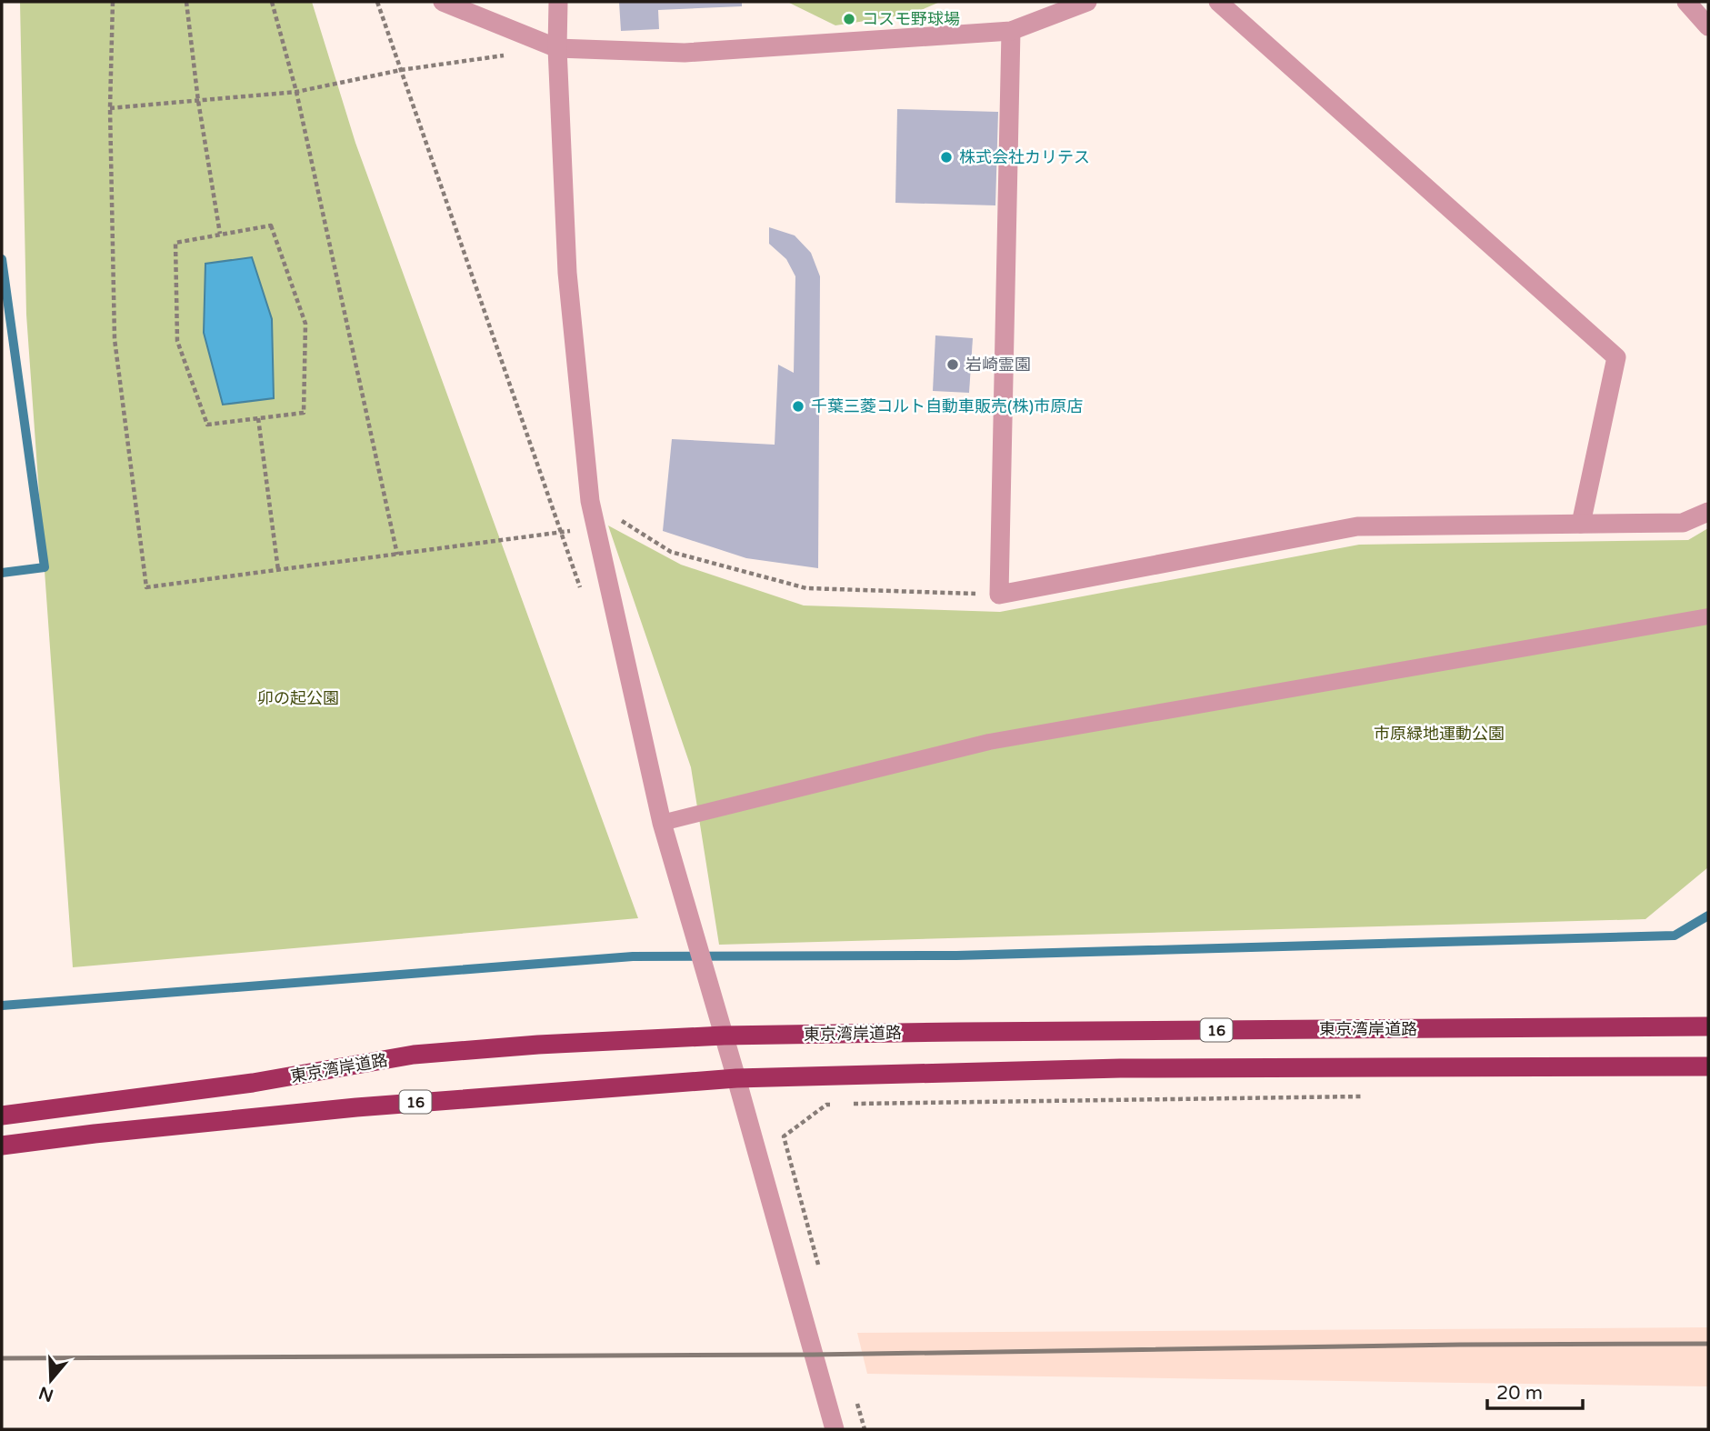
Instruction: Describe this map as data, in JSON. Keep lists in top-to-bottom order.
{
  "streets": {
    "highway": ["東京湾岸道路", "16"]
  },
  "parks": ["卯の起公園", "市原緑地運動公園"],
  "places": [
    "コスモ野球場",
    "株式会社カリテス",
    "岩崎霊園",
    "千葉三菱コルト自動車販売(株)市原店"
  ],
  "scale_bar": "20 m",
  "north": "bottom"
}
